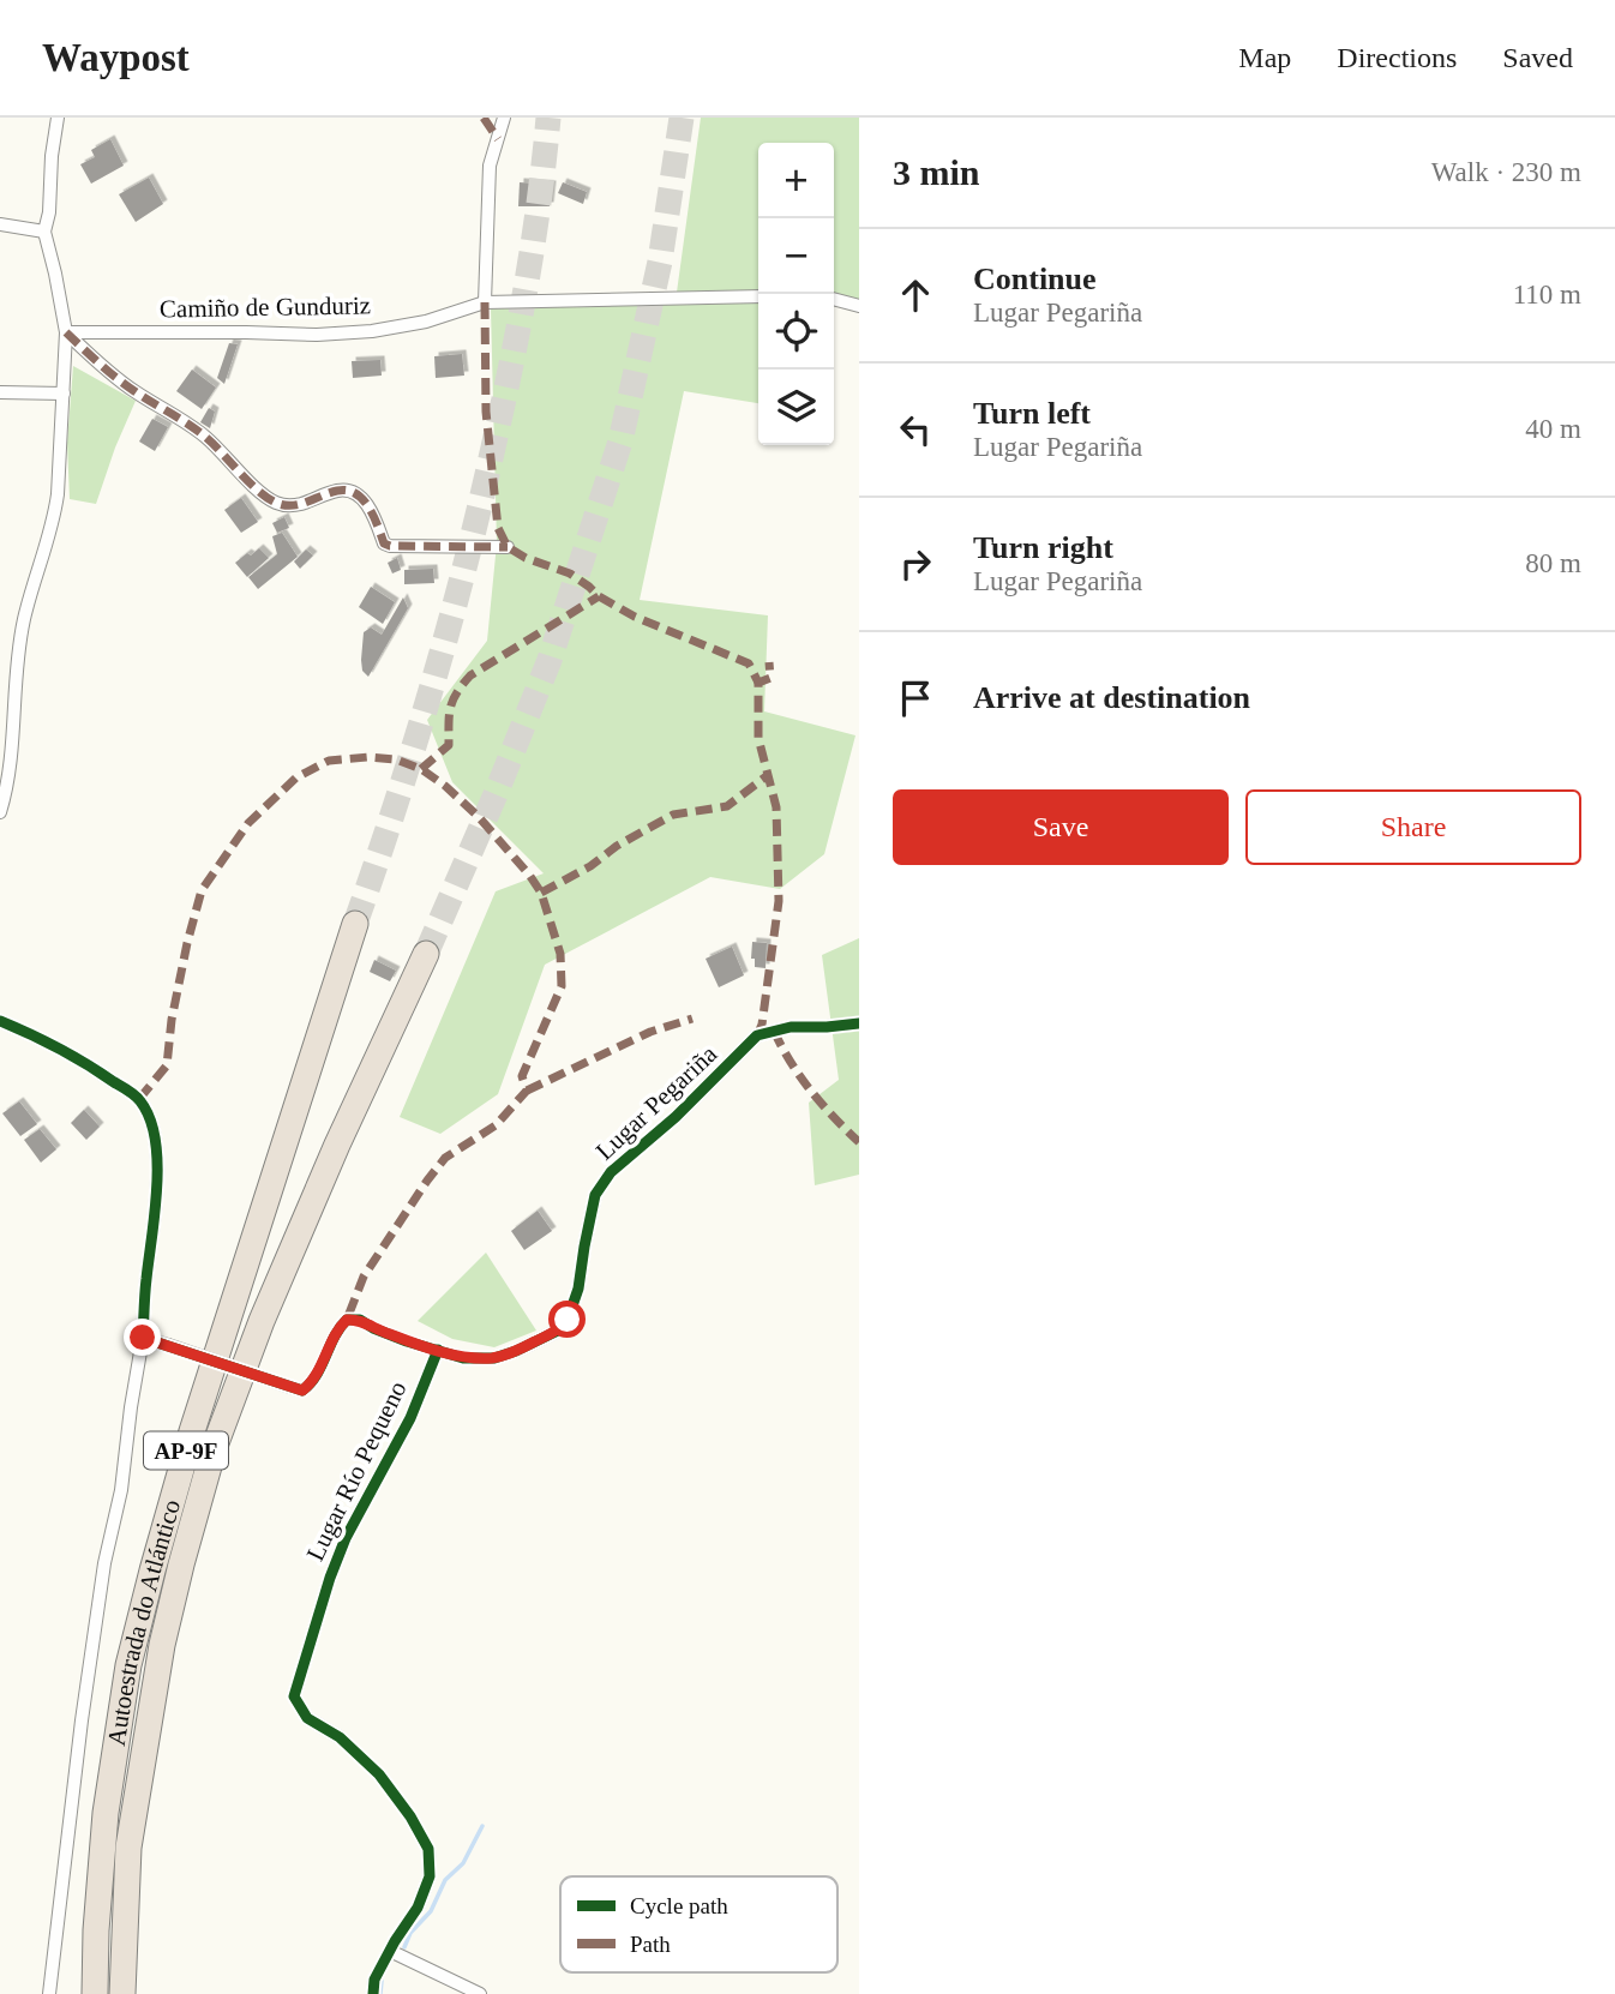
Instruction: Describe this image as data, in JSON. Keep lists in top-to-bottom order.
{
  "streets": {
    "highway": ["AP-9F", "Autoestrada do Atlántico"],
    "street": ["Camiño de Gunduriz", "Lugar Pegariña", "Lugar Río Pequeno"]
  },
  "crossings": [
    ["Lugar Pegariña", "Lugar Río Pequeno"]
  ],
  "legend": ["Cycle path", "Path"],
  "page": {
    "header": "Waypost",
    "nav": ["Map", "Directions", "Saved"],
    "heading": ["3 min", "Walk · 230 m"],
    "map_buttons": ["+", "−"],
    "list": [
      ["Continue", "Lugar Pegariña", "110 m"],
      ["Turn left", "Lugar Pegariña", "40 m"],
      ["Turn right", "Lugar Pegariña", "80 m"],
      "Arrive at destination"
    ],
    "buttons": ["Save", "Share"]
  }
}
